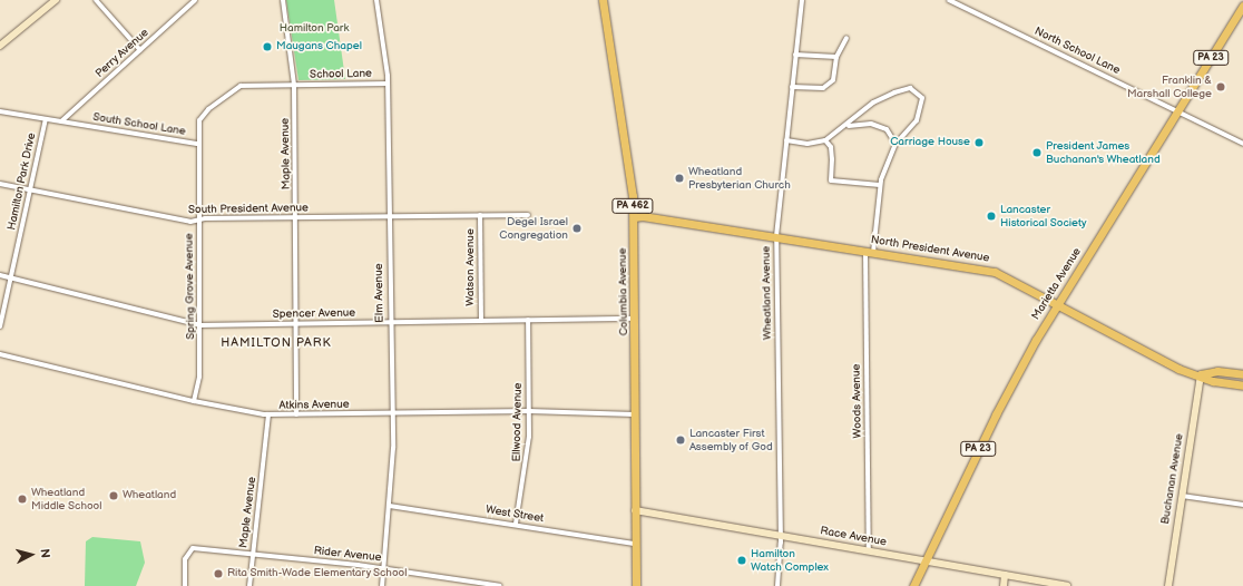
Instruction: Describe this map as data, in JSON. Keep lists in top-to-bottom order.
{
  "streets": {
    "main road": [
      "PA 23",
      "PA 462",
      "North President Avenue",
      "Marietta Avenue",
      "Columbia Avenue",
      "Buchanan Avenue",
      "Race Avenue"
    ],
    "street": [
      "North School Lane",
      "Perry Avenue",
      "School Lane",
      "South School Lane",
      "Maple Avenue",
      "Hamilton Park Drive",
      "South President Avenue",
      "Watson Avenue",
      "Spring Grove Avenue",
      "Elm Avenue",
      "Wheatland Avenue",
      "Spencer Avenue",
      "Woods Avenue",
      "Atkins Avenue",
      "Ellwood Avenue",
      "West Street",
      "Rider Avenue"
    ]
  },
  "crossings": [
    ["North School Lane", "Marietta Avenue"],
    ["Perry Avenue", "South School Lane"],
    ["School Lane", "South School Lane"],
    ["School Lane", "Maple Avenue"],
    ["School Lane", "Elm Avenue"],
    ["South School Lane", "Maple Avenue"],
    ["South School Lane", "Hamilton Park Drive"],
    ["South School Lane", "Spring Grove Avenue"],
    ["Maple Avenue", "South President Avenue"],
    ["Maple Avenue", "Spencer Avenue"],
    ["Maple Avenue", "Atkins Avenue"],
    ["Maple Avenue", "Rider Avenue"],
    ["Hamilton Park Drive", "South President Avenue"],
    ["Hamilton Park Drive", "Spencer Avenue"],
    ["South President Avenue", "Watson Avenue"],
    ["South President Avenue", "Spring Grove Avenue"],
    ["South President Avenue", "Elm Avenue"],
    ["North President Avenue", "Marietta Avenue"],
    ["North President Avenue", "Columbia Avenue"],
    ["North President Avenue", "Wheatland Avenue"],
    ["North President Avenue", "Woods Avenue"],
    ["North President Avenue", "Buchanan Avenue"],
    ["Watson Avenue", "Spencer Avenue"],
    ["Marietta Avenue", "Race Avenue"],
    ["Spring Grove Avenue", "Spencer Avenue"],
    ["Spring Grove Avenue", "Atkins Avenue"],
    ["Columbia Avenue", "Spencer Avenue"],
    ["Columbia Avenue", "Atkins Avenue"],
    ["Columbia Avenue", "West Street"],
    ["Columbia Avenue", "Race Avenue"],
    ["Elm Avenue", "Spencer Avenue"],
    ["Elm Avenue", "Atkins Avenue"],
    ["Elm Avenue", "West Street"],
    ["Elm Avenue", "Rider Avenue"],
    ["Wheatland Avenue", "Race Avenue"],
    ["Spencer Avenue", "Ellwood Avenue"],
    ["Woods Avenue", "Race Avenue"],
    ["Atkins Avenue", "Ellwood Avenue"],
    ["Ellwood Avenue", "West Street"]
  ],
  "districts": ["HAMILTON PARK"],
  "parks": ["Hamilton Park"],
  "places": [
    "Maugans Chapel",
    "Franklin & Marshall College",
    "Carriage House",
    "President James Buchanan's Wheatland",
    "Wheatland Presbyterian Church",
    "Lancaster Historical Society",
    "Degel Israel Congregation",
    "Lancaster First Assembly of God",
    "Wheatland",
    "Wheatland Middle School",
    "Hamilton Watch Complex",
    "Rita Smith-Wade Elementary School"
  ],
  "north": "right"
}
